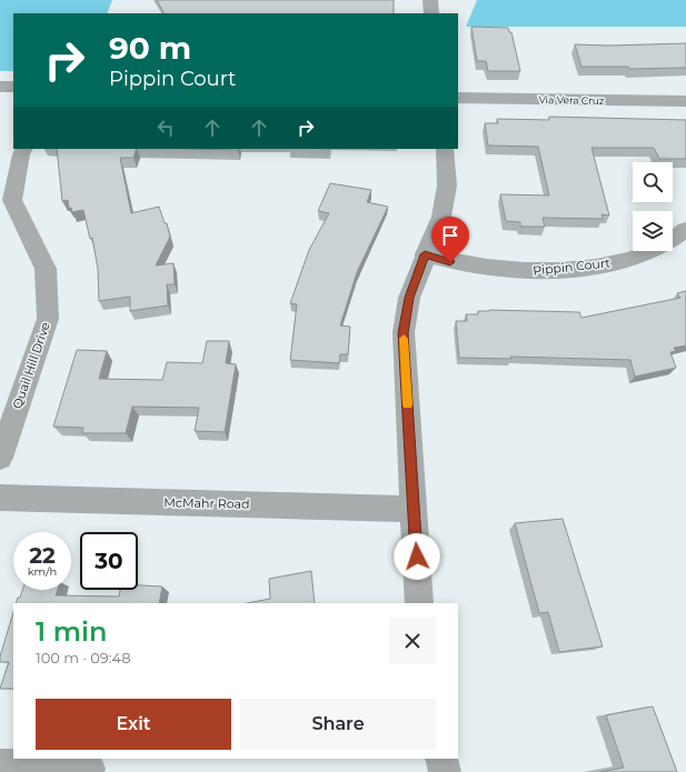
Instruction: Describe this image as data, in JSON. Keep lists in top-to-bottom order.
{
  "streets": {
    "street": [
      "Via Vera Cruz",
      "Pippin Court",
      "Quail Hill Drive",
      "McMahr Road"
    ]
  },
  "page": {
    "turn": ["90 m", "Pippin Court"],
    "speed": "22 km/h",
    "limit": "30",
    "heading": ["1 min", "100 m · 09:48"],
    "buttons": ["Exit", "Share"]
  }
}
